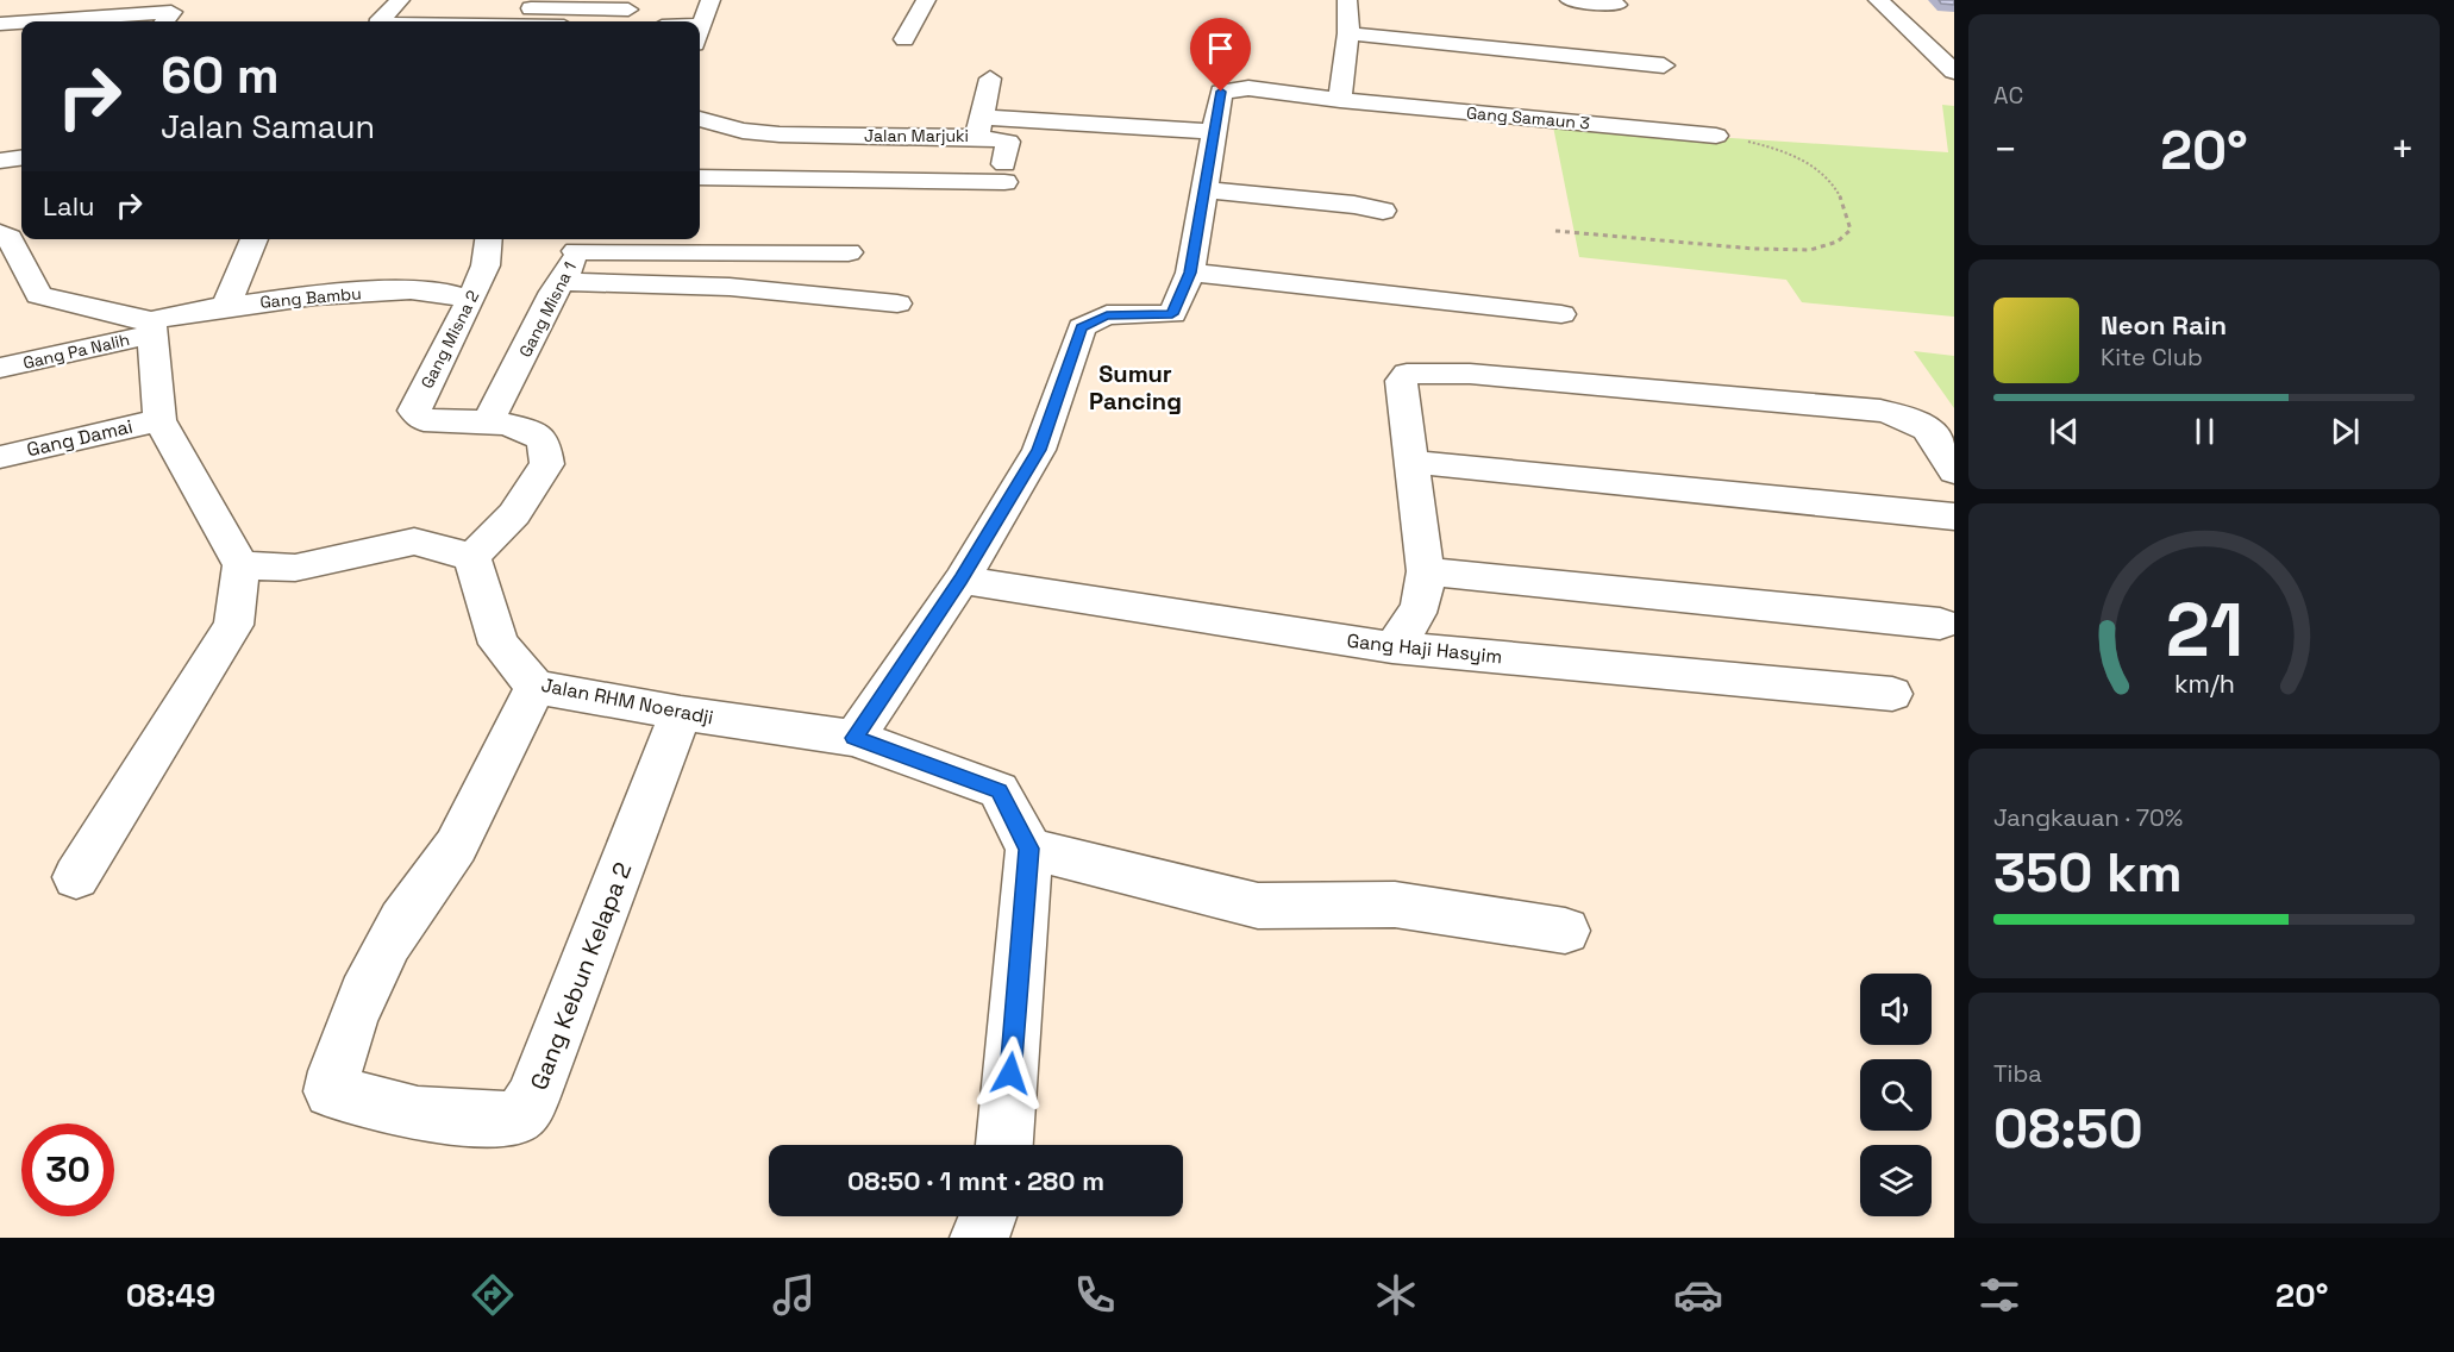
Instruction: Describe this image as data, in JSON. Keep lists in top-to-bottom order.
{
  "streets": {
    "street": [
      "Gang Samaun 3",
      "Jalan Marjuki",
      "Gang Bambu",
      "Gang Misna 1",
      "Gang Misna 2",
      "Gang Pa Nalih",
      "Gang Damai",
      "Gang Haji Hasyim",
      "Jalan RHM Noeradji",
      "Gang Kebun Kelapa 2"
    ]
  },
  "crossings": [
    ["Gang Samaun 3", "Jalan Marjuki"],
    ["Gang Bambu", "Gang Misna 2"],
    ["Gang Bambu", "Gang Pa Nalih"],
    ["Gang Misna 1", "Gang Misna 2"],
    ["Jalan RHM Noeradji", "Gang Kebun Kelapa 2"]
  ],
  "districts": ["Sumur Pancing"],
  "page": {
    "tile": [
      "AC",
      ["Jangkauan · 70%", "350 km"],
      ["Tiba", "08:50"]
    ],
    "turn": ["60 m", "Jalan Samaun"],
    "heat": ["−", "20°", "+"],
    "then": "Lalu",
    "song": ["Neon Rain", "Kite Club"],
    "limit": "30",
    "trip": "08:50 · 1 mnt · 280 m",
    "tabs": ["08:49", "20°"],
    "gauge": ["21", "km/h"]
  }
}
